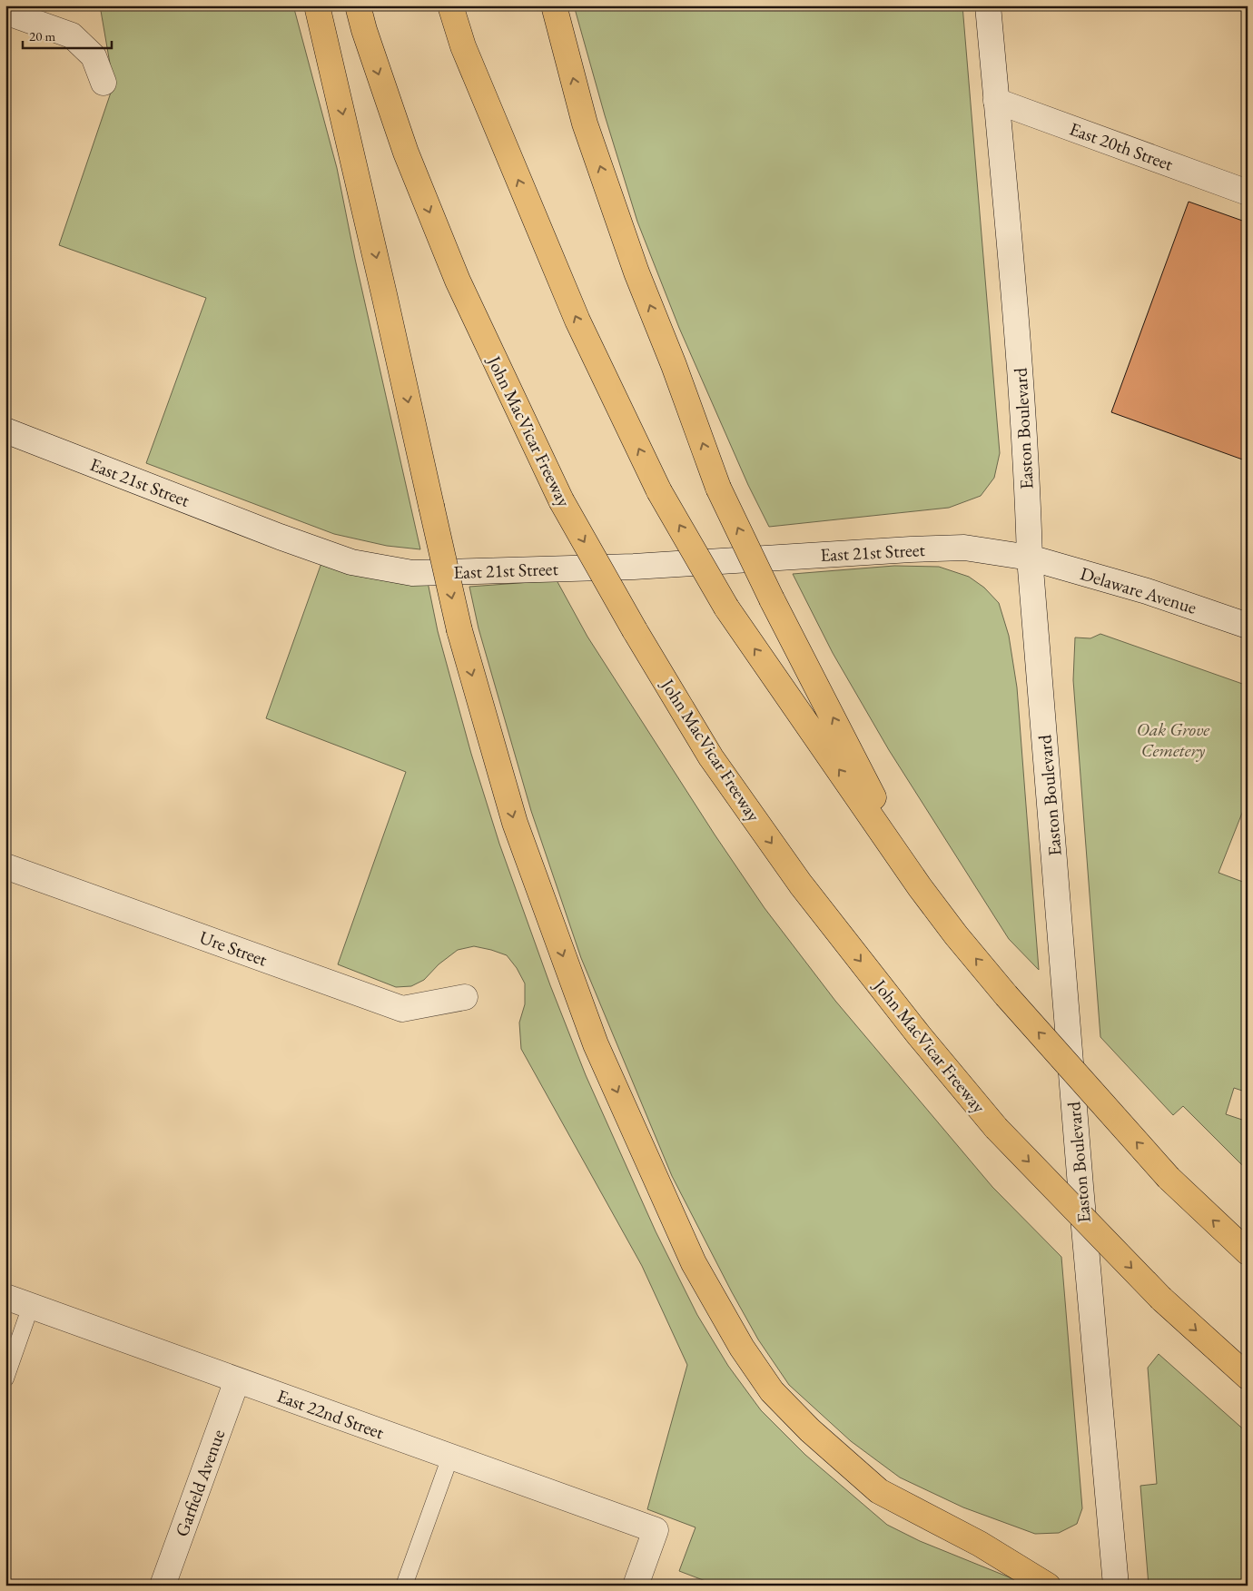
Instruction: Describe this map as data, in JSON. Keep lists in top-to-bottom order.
{
  "streets": {
    "highway": ["John MacVicar Freeway"],
    "main road": [
      "East 20th Street",
      "Easton Boulevard",
      "East 21st Street",
      "Delaware Avenue",
      "Ure Street",
      "East 22nd Street",
      "Garfield Avenue"
    ]
  },
  "crossings": [
    ["East 20th Street", "Easton Boulevard"],
    ["Easton Boulevard", "East 21st Street"],
    ["Easton Boulevard", "Delaware Avenue"],
    ["East 21st Street", "Delaware Avenue"],
    ["East 22nd Street", "Garfield Avenue"]
  ],
  "parks": ["Oak Grove Cemetery"],
  "scale_bar": "20 m"
}
